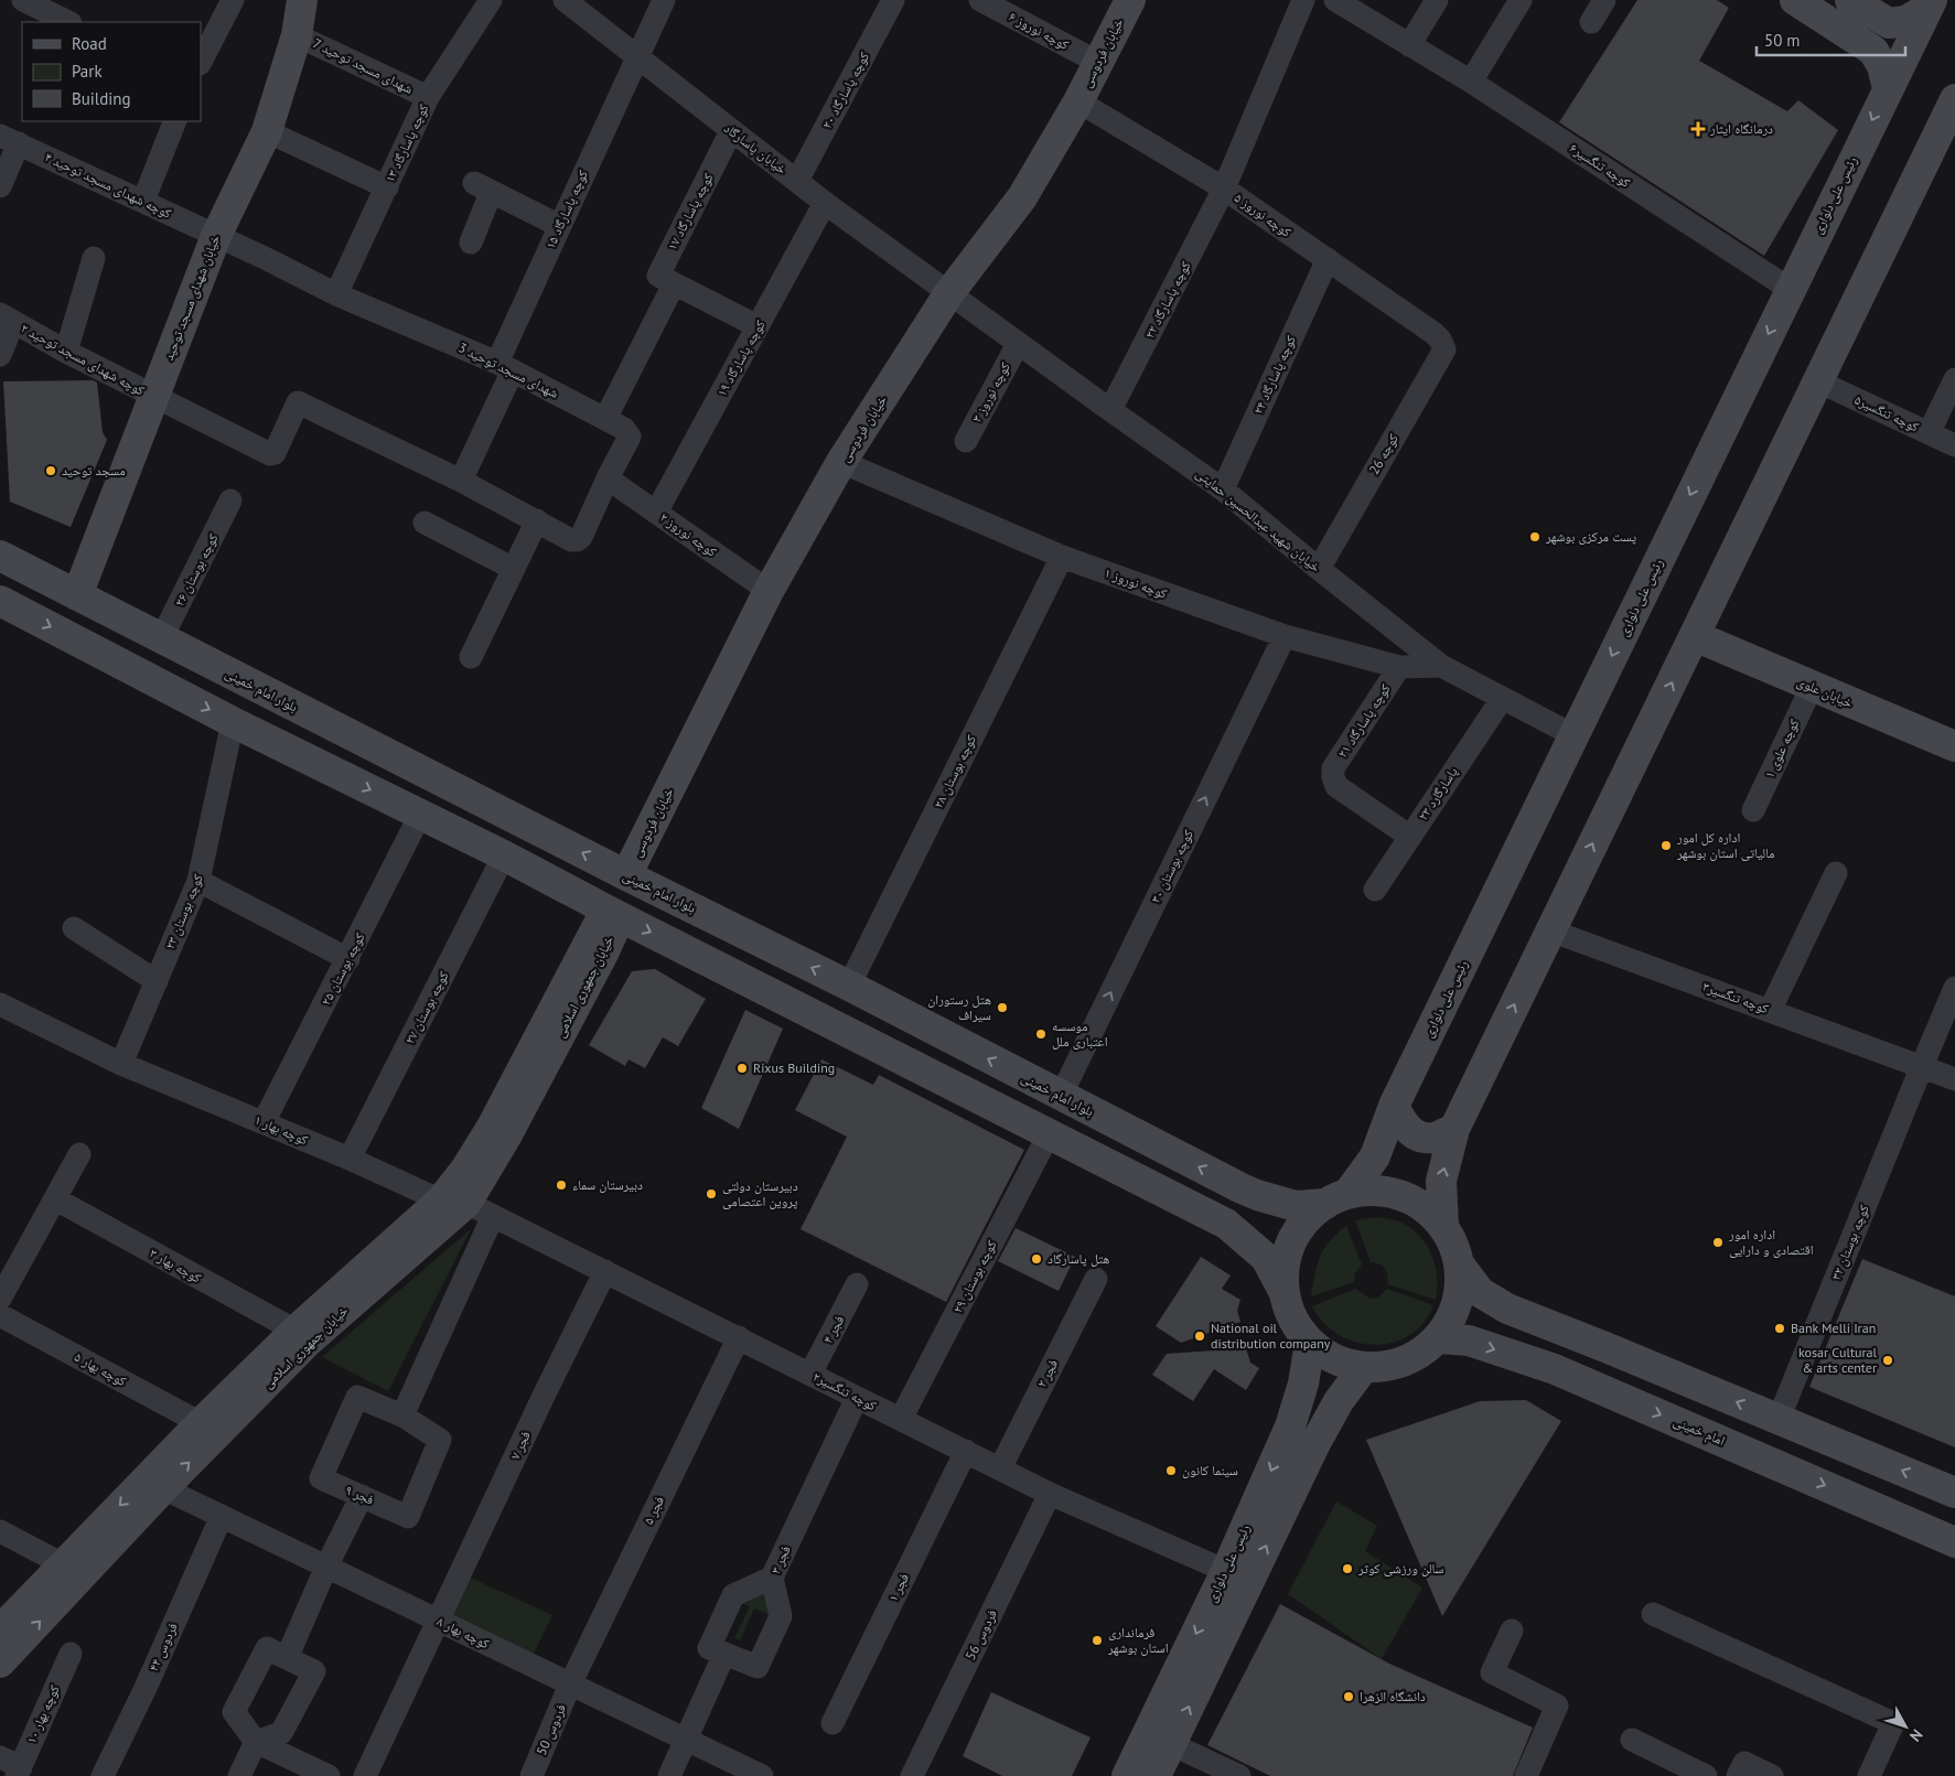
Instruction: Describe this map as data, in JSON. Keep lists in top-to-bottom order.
{
  "streets": {
    "street": [
      "کوچه نوروز ۶",
      "خیابان فردوسی",
      "شهدای مسجد توحید 7",
      "کوچه پاسارگاد ۲۰",
      "کوچه پاسارگاد ۱۳",
      "خیابان پاسارگاد",
      "کوچه تنگسیر۶",
      "کوچه شهدای مسجد توحید ۴",
      "رئیس علی دلواری",
      "کوچه پاسارگاد ۱۵",
      "کوچه پاسارگاد ۱۷",
      "کوچه نوروز ۵",
      "خیابان شهدای مسجد توحید",
      "کوچه پاسارگاد ۲۲",
      "کوچه پاسارگاد ۱۹",
      "کوچه شهدای مسجد توحید ۲",
      "شهدای مسجد توحید 3",
      "کوچه پاسارگاد ۲۴",
      "کوچه نوروز ۳",
      "کوچه تنگسیر۵",
      "کوچه 26",
      "خیابان شهید عبدالحسین حمایتی",
      "کوچه نوروز ۲",
      "کوچه بوستان ۲۶",
      "کوچه نوروز ۱",
      "بلوار امام خمینی",
      "خیابان علوی",
      "کوچه پاسارگاد ۲۱",
      "کوچه علوی ۱",
      "کوچه بوستان ۲۸",
      "پاسارگارد ۲۳",
      "کوچه بوستان ۳۰",
      "کوچه بوستان ۲۳",
      "کوچه بوستان ۲۵",
      "خیابان جمهوری اسلامی",
      "کوچه تنگسیر۳",
      "کوچه بوستان ۲۷",
      "کوچه بهار ۱",
      "کوچه بوستان ۳۲",
      "کوچه بهار ۳",
      "کوچه بوستان ۲۹",
      "فجر ۴",
      "کوچه بهار ۵",
      "فجر ۲",
      "کوچه تنگسیر۲",
      "امام خمینی",
      "فجر ۷",
      "فجر ۹",
      "فجر ۵",
      "فجر ۳",
      "فجر ۱",
      "کوچه بهار ۸",
      "فردوس 56",
      "فردوس ۴۴",
      "کوچه بهار ۱۰",
      "فردوس 50"
    ]
  },
  "crossings": [
    ["کوچه نوروز ۶", "خیابان فردوسی"],
    ["خیابان فردوسی", "خیابان پاسارگاد"],
    ["خیابان فردوسی", "کوچه نوروز ۵"],
    ["خیابان فردوسی", "خیابان شهید عبدالحسین حمایتی"],
    ["خیابان فردوسی", "کوچه نوروز ۲"],
    ["خیابان فردوسی", "کوچه نوروز ۱"],
    ["خیابان فردوسی", "بلوار امام خمینی"],
    ["شهدای مسجد توحید 7", "کوچه پاسارگاد ۱۳"],
    ["شهدای مسجد توحید 7", "خیابان شهدای مسجد توحید"],
    ["کوچه پاسارگاد ۲۰", "خیابان پاسارگاد"],
    ["کوچه پاسارگاد ۱۳", "کوچه شهدای مسجد توحید ۴"],
    ["کوچه پاسارگاد ۱۳", "شهدای مسجد توحید 3"],
    ["خیابان پاسارگاد", "کوچه پاسارگاد ۱۵"],
    ["خیابان پاسارگاد", "کوچه پاسارگاد ۱۷"],
    ["خیابان پاسارگاد", "کوچه پاسارگاد ۱۹"],
    ["خیابان پاسارگاد", "خیابان شهید عبدالحسین حمایتی"],
    ["کوچه تنگسیر۶", "رئیس علی دلواری"],
    ["کوچه شهدای مسجد توحید ۴", "خیابان شهدای مسجد توحید"],
    ["کوچه شهدای مسجد توحید ۴", "شهدای مسجد توحید 3"],
    ["رئیس علی دلواری", "خیابان شهید عبدالحسین حمایتی"],
    ["رئیس علی دلواری", "بلوار امام خمینی"],
    ["رئیس علی دلواری", "کوچه تنگسیر۲"],
    ["رئیس علی دلواری", "امام خمینی"],
    ["کوچه پاسارگاد ۱۵", "کوچه شهدای مسجد توحید ۲"],
    ["کوچه پاسارگاد ۱۵", "شهدای مسجد توحید 3"],
    ["کوچه نوروز ۵", "کوچه پاسارگاد ۲۲"],
    ["کوچه نوروز ۵", "کوچه پاسارگاد ۲۴"],
    ["کوچه نوروز ۵", "کوچه 26"],
    ["خیابان شهدای مسجد توحید", "کوچه شهدای مسجد توحید ۲"],
    ["خیابان شهدای مسجد توحید", "بلوار امام خمینی"],
    ["کوچه پاسارگاد ۲۲", "خیابان شهید عبدالحسین حمایتی"],
    ["کوچه پاسارگاد ۱۹", "کوچه نوروز ۲"],
    ["شهدای مسجد توحید 3", "کوچه نوروز ۲"],
    ["کوچه پاسارگاد ۲۴", "خیابان شهید عبدالحسین حمایتی"],
    ["کوچه نوروز ۳", "خیابان شهید عبدالحسین حمایتی"],
    ["کوچه 26", "خیابان شهید عبدالحسین حمایتی"],
    ["خیابان شهید عبدالحسین حمایتی", "کوچه نوروز ۱"],
    ["خیابان شهید عبدالحسین حمایتی", "پاسارگارد ۲۳"],
    ["کوچه بوستان ۲۶", "بلوار امام خمینی"],
    ["کوچه نوروز ۱", "کوچه پاسارگاد ۲۱"],
    ["کوچه نوروز ۱", "کوچه بوستان ۲۸"],
    ["کوچه نوروز ۱", "کوچه بوستان ۳۰"],
    ["بلوار امام خمینی", "کوچه بوستان ۲۸"],
    ["بلوار امام خمینی", "کوچه بوستان ۳۰"],
    ["بلوار امام خمینی", "امام خمینی"],
    ["خیابان علوی", "کوچه علوی ۱"],
    ["کوچه پاسارگاد ۲۱", "پاسارگارد ۲۳"],
    ["کوچه بوستان ۲۳", "کوچه بهار ۱"],
    ["کوچه بوستان ۲۵", "کوچه بهار ۱"],
    ["خیابان جمهوری اسلامی", "کوچه بهار ۱"],
    ["خیابان جمهوری اسلامی", "کوچه بهار ۳"],
    ["خیابان جمهوری اسلامی", "کوچه بهار ۵"],
    ["خیابان جمهوری اسلامی", "کوچه تنگسیر۲"],
    ["خیابان جمهوری اسلامی", "کوچه بهار ۸"],
    ["کوچه تنگسیر۳", "کوچه بوستان ۳۲"],
    ["کوچه بوستان ۲۷", "کوچه بهار ۱"],
    ["کوچه بهار ۱", "کوچه تنگسیر۲"],
    ["کوچه بوستان ۲۹", "کوچه تنگسیر۲"],
    ["فجر ۴", "کوچه تنگسیر۲"],
    ["فجر ۲", "کوچه تنگسیر۲"],
    ["کوچه تنگسیر۲", "فجر ۷"],
    ["کوچه تنگسیر۲", "فجر ۵"],
    ["کوچه تنگسیر۲", "فجر ۳"],
    ["کوچه تنگسیر۲", "فجر ۱"],
    ["کوچه تنگسیر۲", "فردوس 56"],
    ["فجر ۷", "کوچه بهار ۸"],
    ["فجر ۵", "کوچه بهار ۸"],
    ["فجر ۵", "فردوس 50"],
    ["کوچه بهار ۸", "فردوس ۴۴"],
    ["کوچه بهار ۸", "فردوس 50"]
  ],
  "one_way": ["کوچه بوستان ۳۰"],
  "places": {
    "health": ["درمانگاه ایثار"],
    "other": [
      "مسجد توحید",
      "پست مرکزی بوشهر",
      "اداره کل امور مالیاتی استان بوشهر",
      "هتل رستوران سیراف",
      "موسسه اعتباری ملل",
      "Rixus Building",
      "دبیرستان سماء",
      "دبیرستان دولتی پروین اعتصامی",
      "اداره امور اقتصادی و دارایی",
      "هتل پاسارگاد",
      "Bank Melli Iran",
      "National oil distribution company",
      "kosar Cultural & arts center",
      "سینما کانون",
      "سالن ورزشی کوثر",
      "فرمانداری استان بوشهر",
      "دانشگاه الزهرا"
    ]
  },
  "legend": ["Road", "Park", "Building"],
  "scale_bar": "50 m",
  "north": "bottom right"
}
